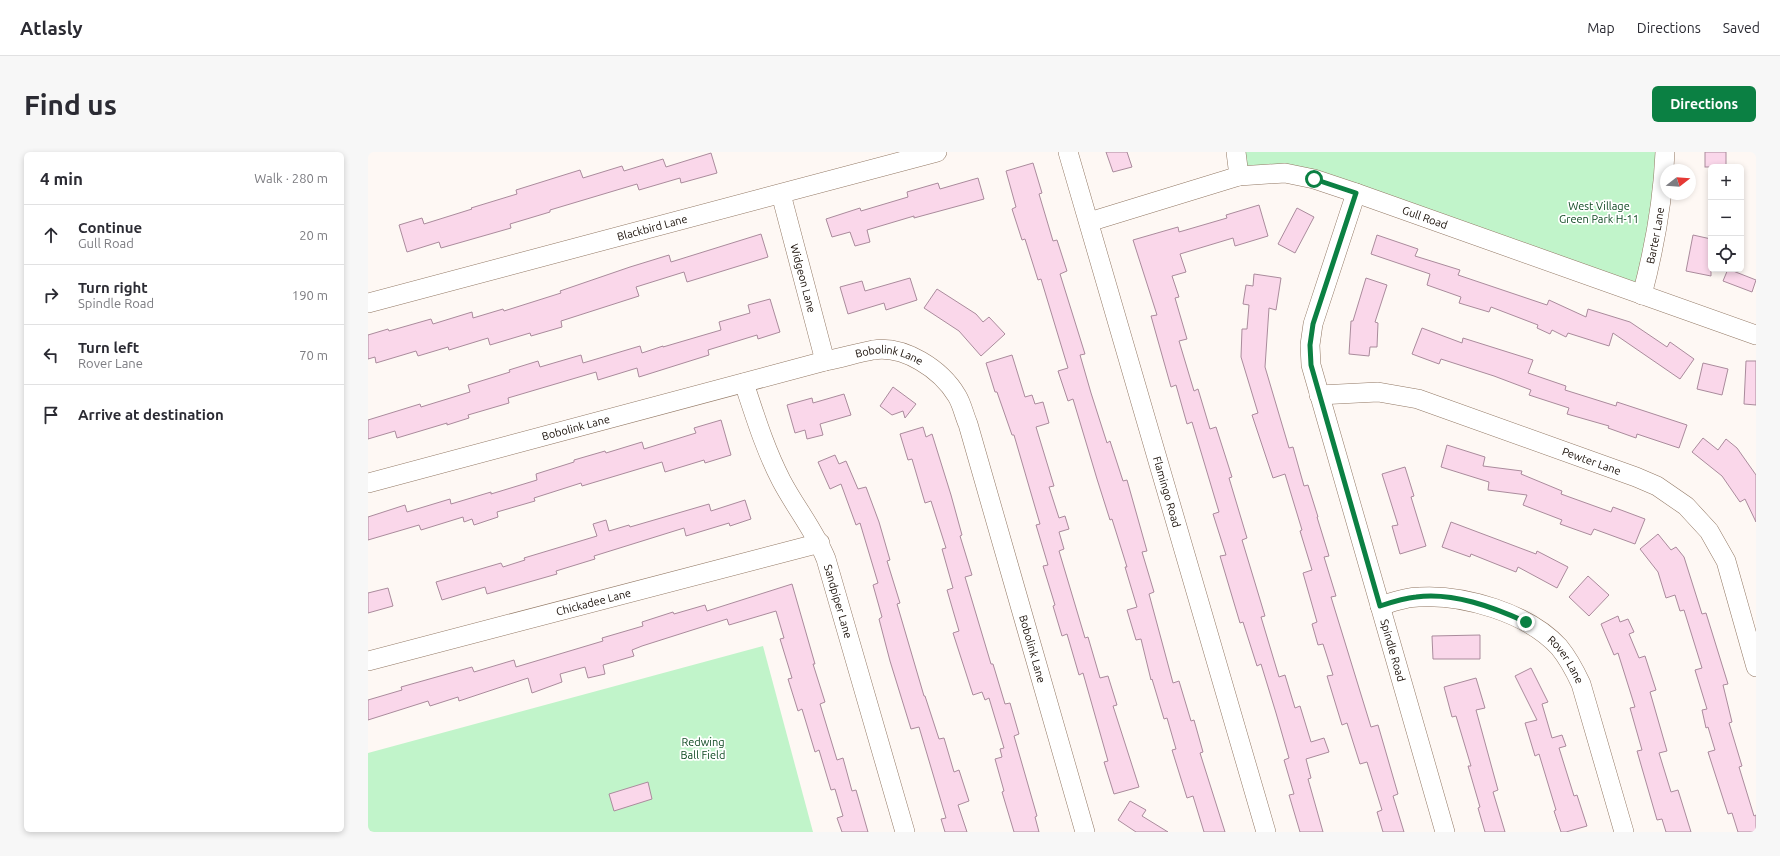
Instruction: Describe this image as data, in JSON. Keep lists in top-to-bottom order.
{
  "streets": {
    "street": [
      "Gull Road",
      "Blackbird Lane",
      "Barter Lane",
      "Widgeon Lane",
      "Bobolink Lane",
      "Pewter Lane",
      "Flamingo Road",
      "Chickadee Lane",
      "Sandpiper Lane",
      "Spindle Road",
      "Rover Lane"
    ]
  },
  "crossings": [
    ["Gull Road", "Barter Lane"],
    ["Gull Road", "Flamingo Road"],
    ["Gull Road", "Spindle Road"],
    ["Blackbird Lane", "Widgeon Lane"],
    ["Widgeon Lane", "Bobolink Lane"],
    ["Bobolink Lane", "Sandpiper Lane"],
    ["Pewter Lane", "Spindle Road"],
    ["Chickadee Lane", "Sandpiper Lane"],
    ["Spindle Road", "Rover Lane"]
  ],
  "parks": ["West Village Green Park H-11", "Redwing Ball Field"],
  "north": "right",
  "page": {
    "header": "Atlasly",
    "nav": ["Map", "Directions", "Saved"],
    "buttons": "Directions",
    "title": "Find us",
    "heading": ["4 min", "Walk · 280 m"],
    "map_buttons": ["+", "−"],
    "list": [
      ["Continue", "Gull Road", "20 m"],
      ["Turn right", "Spindle Road", "190 m"],
      ["Turn left", "Rover Lane", "70 m"],
      "Arrive at destination"
    ]
  }
}
